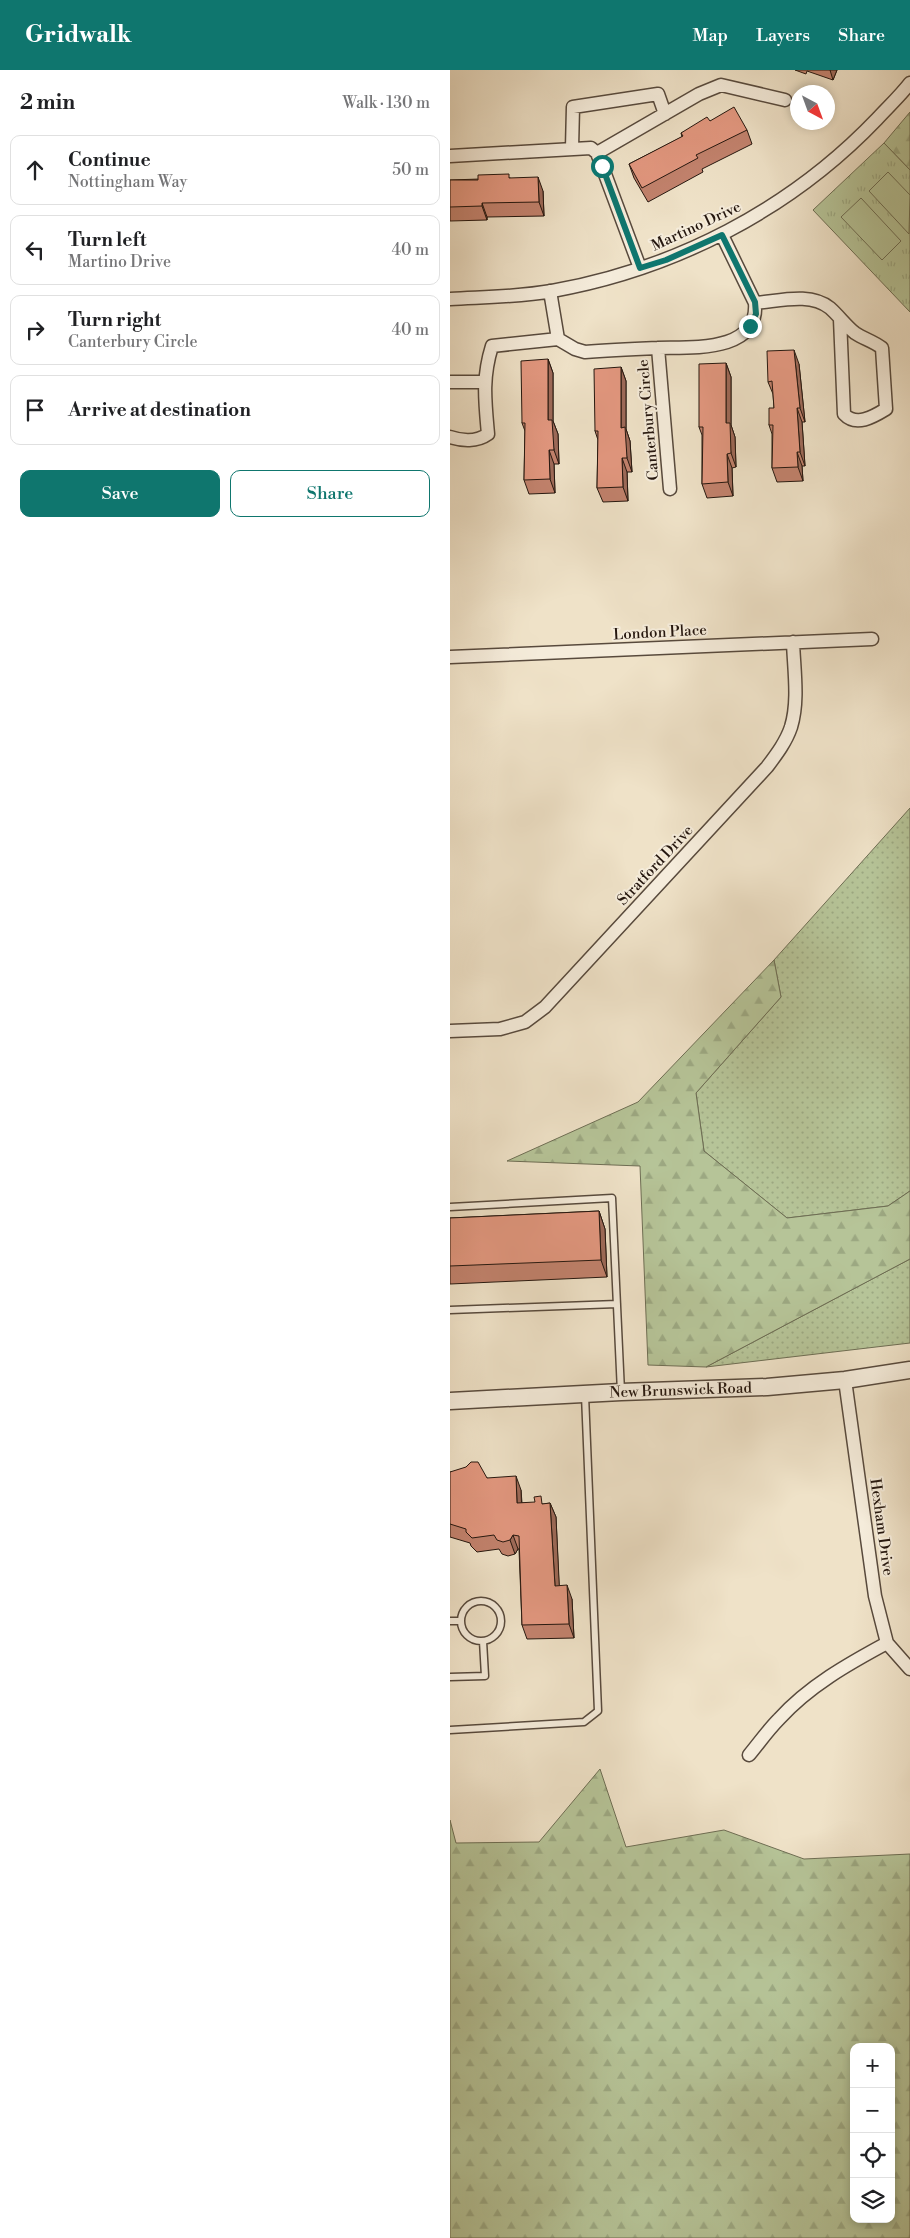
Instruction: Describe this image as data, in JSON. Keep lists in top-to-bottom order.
{
  "streets": {
    "street": [
      "Martino Drive",
      "Canterbury Circle",
      "London Place",
      "Stratford Drive",
      "New Brunswick Road",
      "Hexham Drive"
    ]
  },
  "crossings": [
    ["London Place", "Stratford Drive"],
    ["New Brunswick Road", "Hexham Drive"]
  ],
  "north": "bottom right",
  "page": {
    "header": "Gridwalk",
    "nav": ["Map", "Layers", "Share"],
    "heading": ["2 min", "Walk · 130 m"],
    "list": [
      ["Continue", "Nottingham Way", "50 m"],
      ["Turn left", "Martino Drive", "40 m"],
      ["Turn right", "Canterbury Circle", "40 m"],
      "Arrive at destination"
    ],
    "buttons": ["Save", "Share"],
    "map_buttons": ["+", "−"]
  }
}
